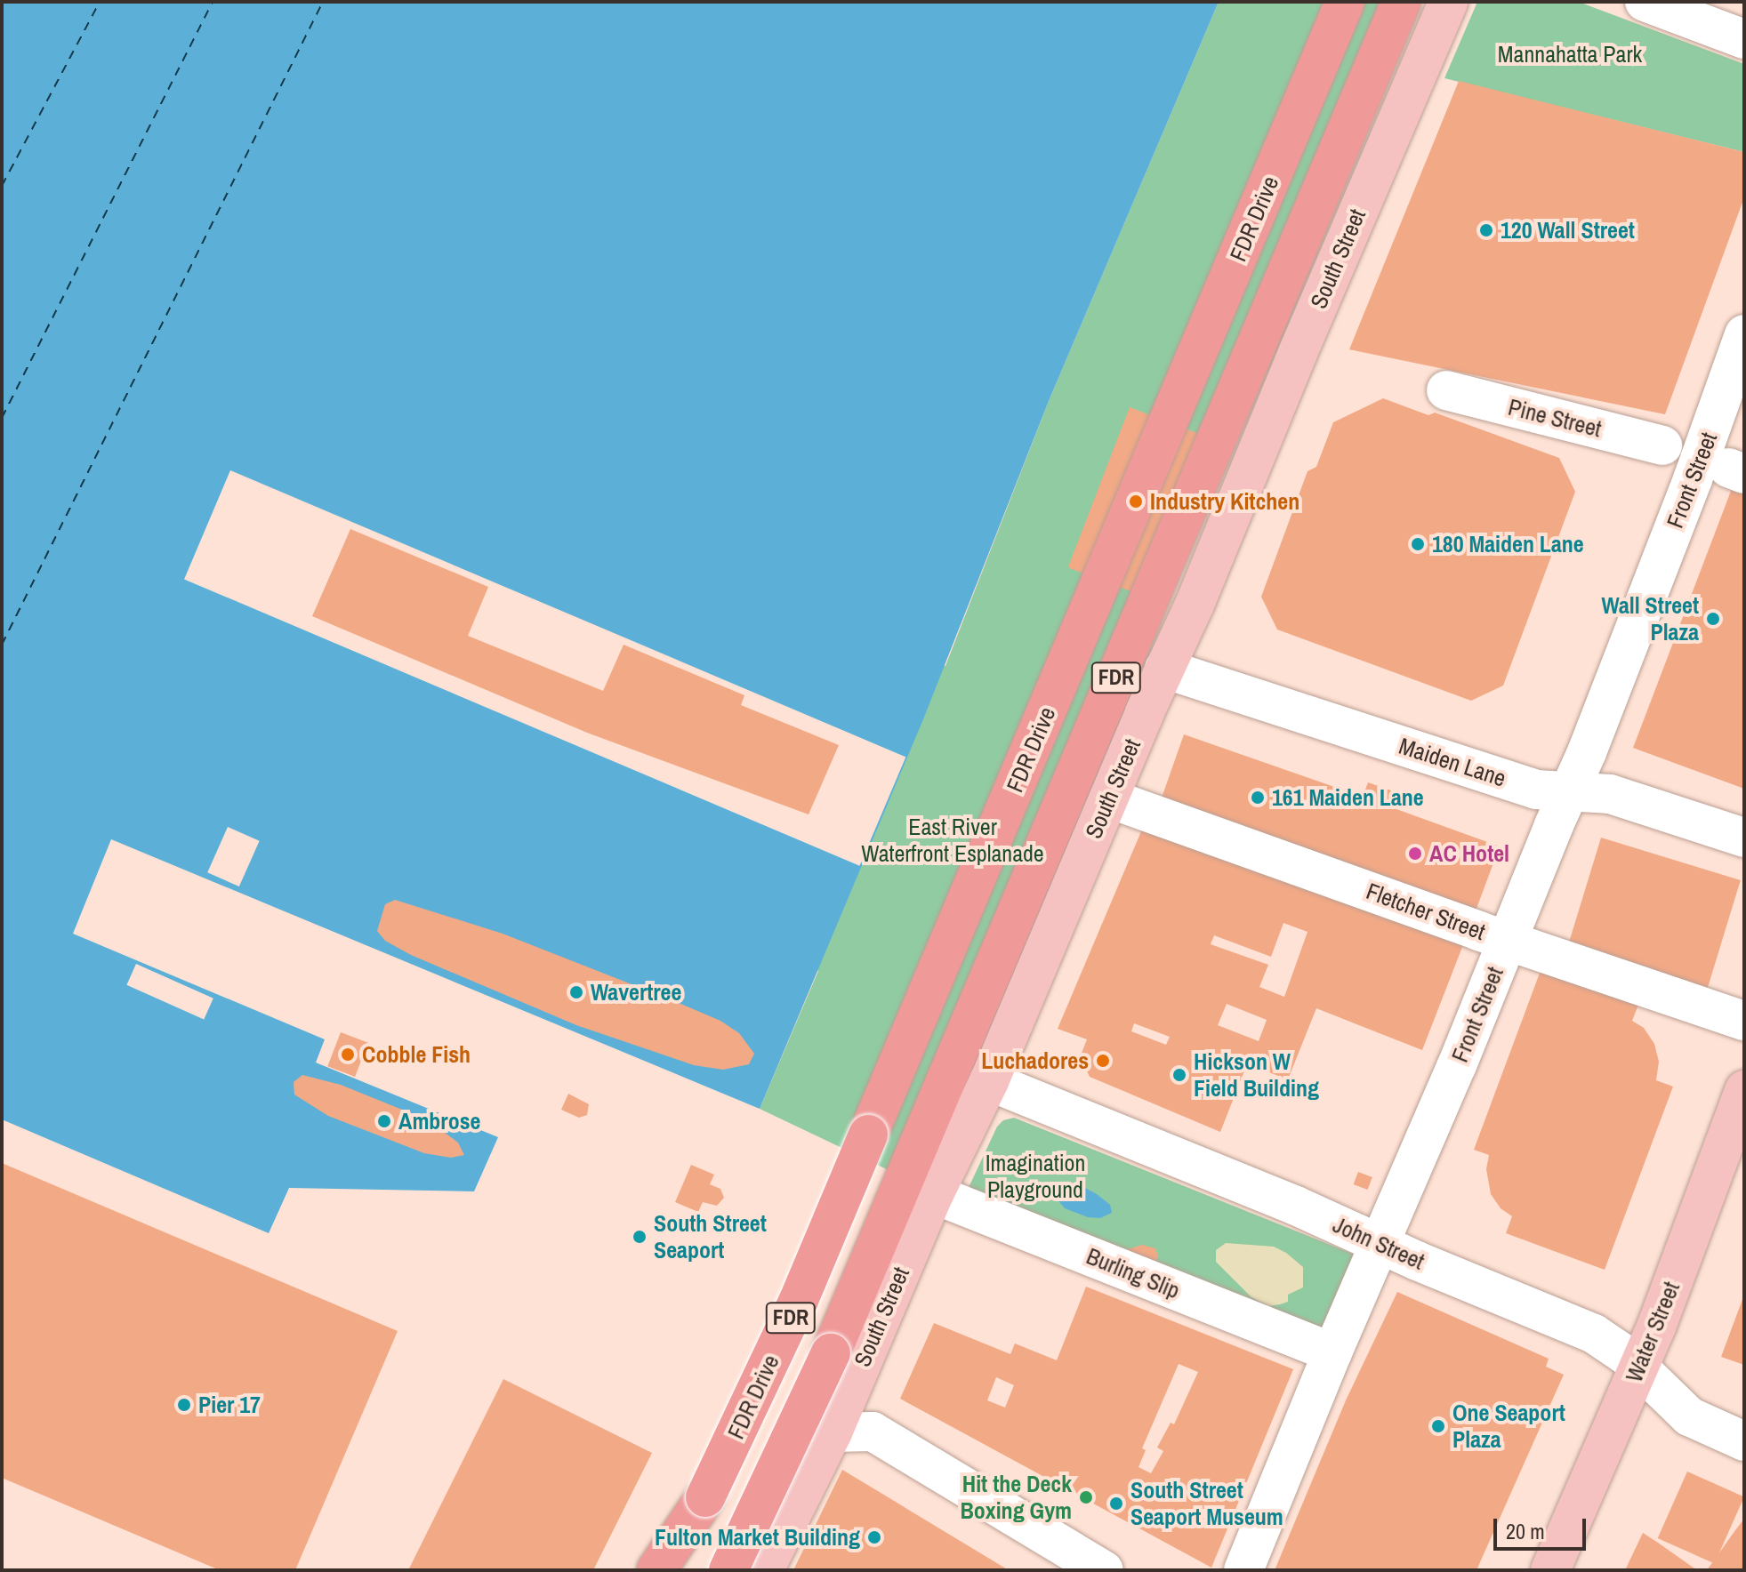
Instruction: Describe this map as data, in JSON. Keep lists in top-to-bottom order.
{
  "streets": {
    "highway": ["FDR Drive", "FDR"],
    "main road": ["South Street", "Water Street"],
    "street": [
      "Pine Street",
      "Front Street",
      "Maiden Lane",
      "Fletcher Street",
      "John Street",
      "Burling Slip"
    ]
  },
  "crossings": [
    ["South Street", "Maiden Lane"],
    ["South Street", "Fletcher Street"],
    ["South Street", "John Street"],
    ["South Street", "Burling Slip"],
    ["Front Street", "Maiden Lane"],
    ["Front Street", "Fletcher Street"],
    ["Front Street", "John Street"],
    ["Front Street", "Burling Slip"],
    ["John Street", "Water Street"]
  ],
  "parks": ["Mannahatta Park", "East River Waterfront Esplanade", "Imagination Playground"],
  "places": [
    "120 Wall Street",
    "Industry Kitchen",
    "180 Maiden Lane",
    "Wall Street Plaza",
    "161 Maiden Lane",
    "AC Hotel",
    "Wavertree",
    "Cobble Fish",
    "Luchadores",
    "Hickson W Field Building",
    "Ambrose",
    "South Street Seaport",
    "Pier 17",
    "One Seaport Plaza",
    "Hit the Deck Boxing Gym",
    "South Street Seaport Museum",
    "Fulton Market Building"
  ],
  "scale_bar": "20 m"
}
